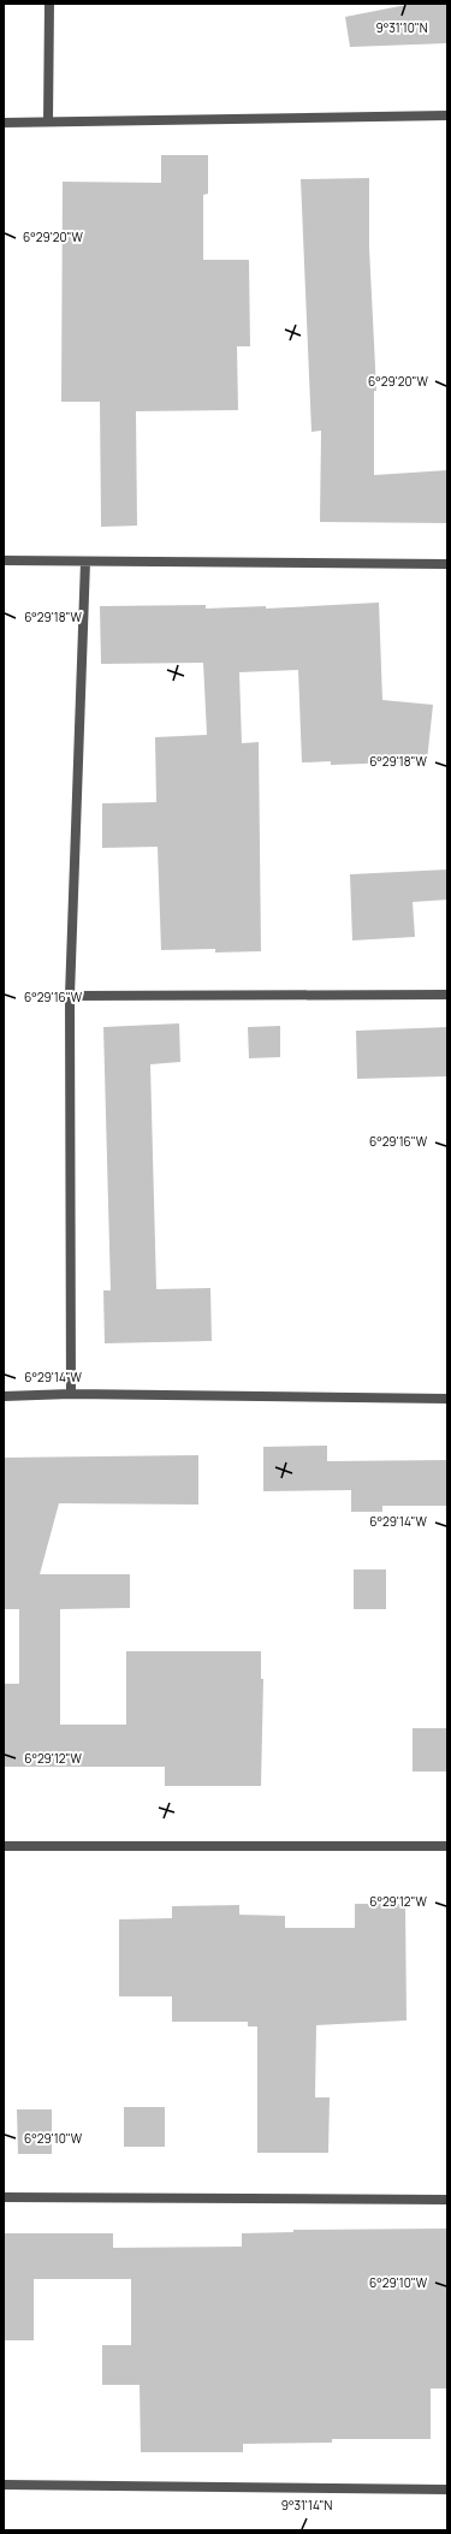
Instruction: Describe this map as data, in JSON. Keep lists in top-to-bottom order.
{
  "coordinates": [
    "9°31'10\"N",
    "6°29'20\"W",
    "6°29'18\"W",
    "6°29'16\"W",
    "6°29'14\"W",
    "6°29'12\"W",
    "6°29'10\"W",
    "9°31'14\"N"
  ]
}
